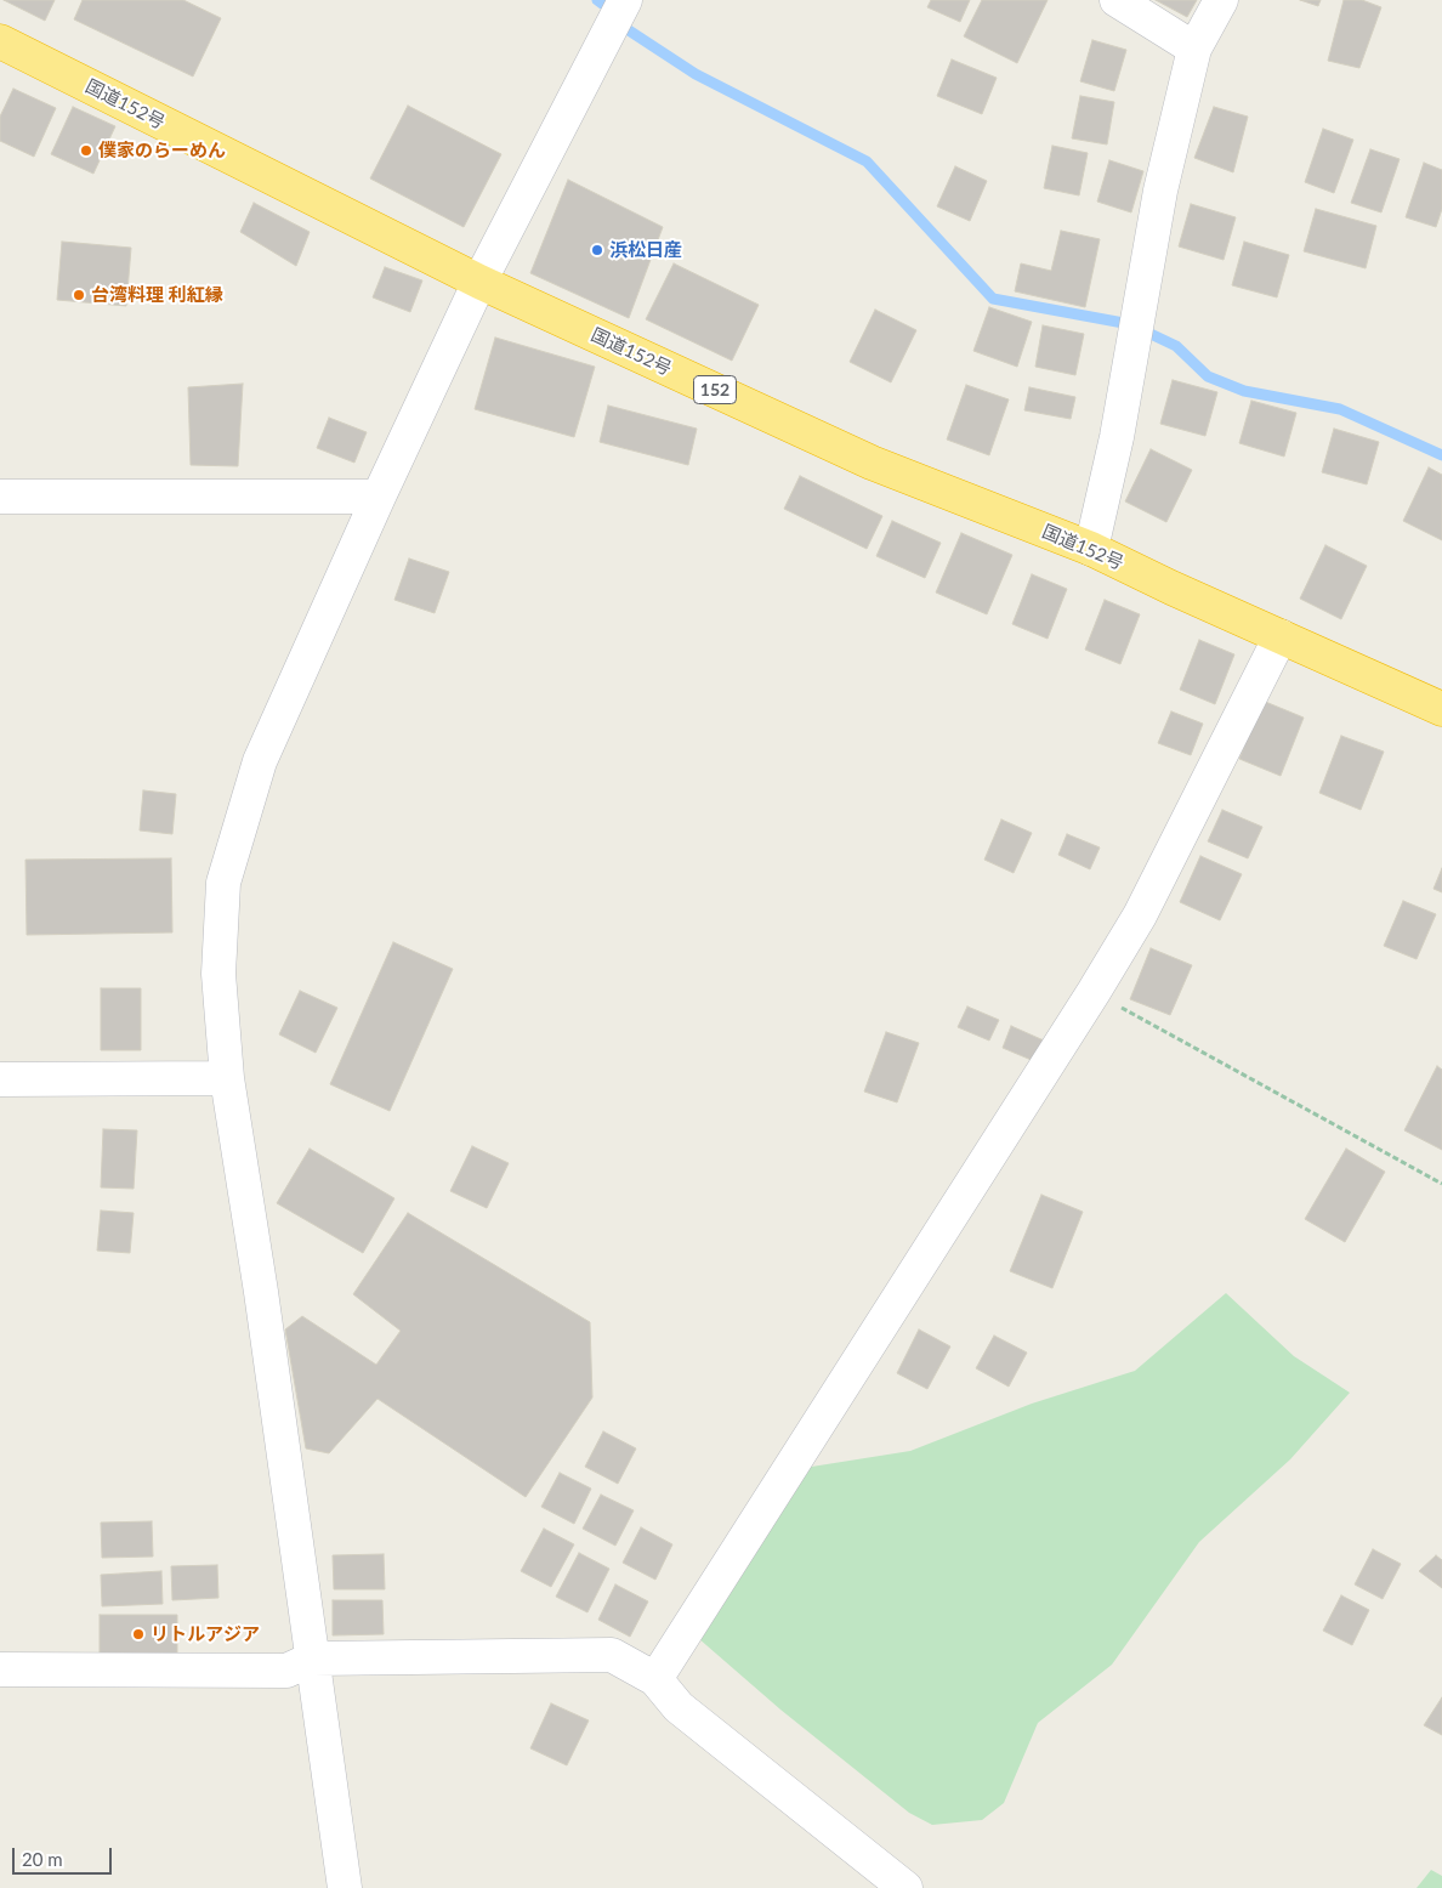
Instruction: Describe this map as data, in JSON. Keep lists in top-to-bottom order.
{
  "streets": {
    "highway": ["国道152号", "152"]
  },
  "places": [
    "僕家のらーめん",
    "浜松日産",
    "台湾料理 利紅縁",
    "リトルアジア"
  ],
  "scale_bar": "20 m"
}
